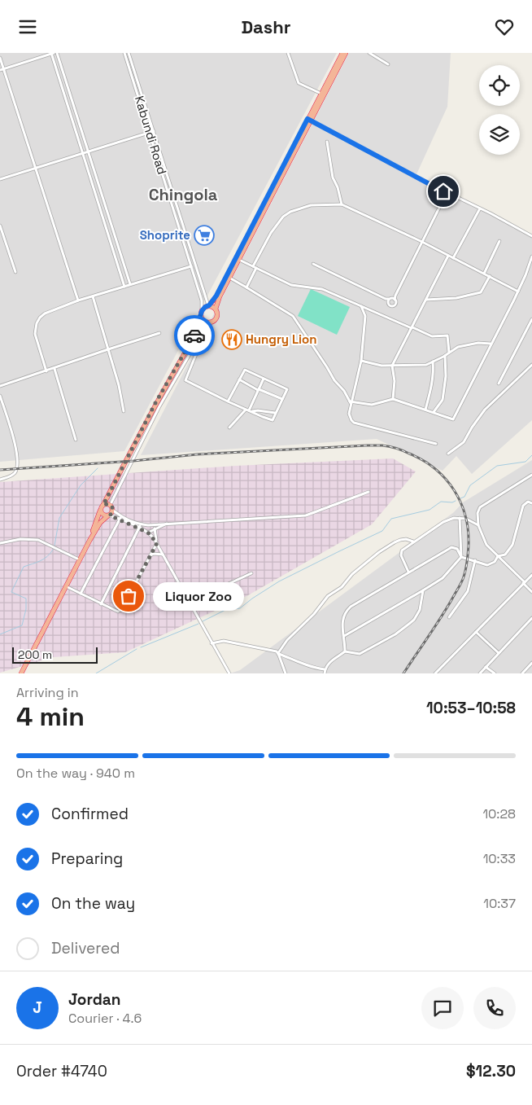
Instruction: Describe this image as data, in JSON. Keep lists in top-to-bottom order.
{
  "streets": {
    "street": ["Kabundi Road"]
  },
  "districts": ["Chingola"],
  "places": {
    "supermarket": ["Shoprite"],
    "restaurant": ["Hungry Lion"],
    "other": ["Liquor Zoo"]
  },
  "scale_bar": "200 m",
  "page": {
    "header": "Dashr",
    "bubble": "Liquor Zoo",
    "scale": "200 m",
    "heading": ["4 min", "Arriving in", "10:53–10:58"],
    "panel": [
      "Jordan",
      "Courier · 4.6",
      "Order #4740",
      "$12.30"
    ],
    "bar": "On the way · 940 m",
    "list": [
      ["Confirmed", "10:28"],
      ["Preparing", "10:33"],
      ["On the way", "10:37"],
      "Delivered"
    ],
    "round": "J"
  }
}
